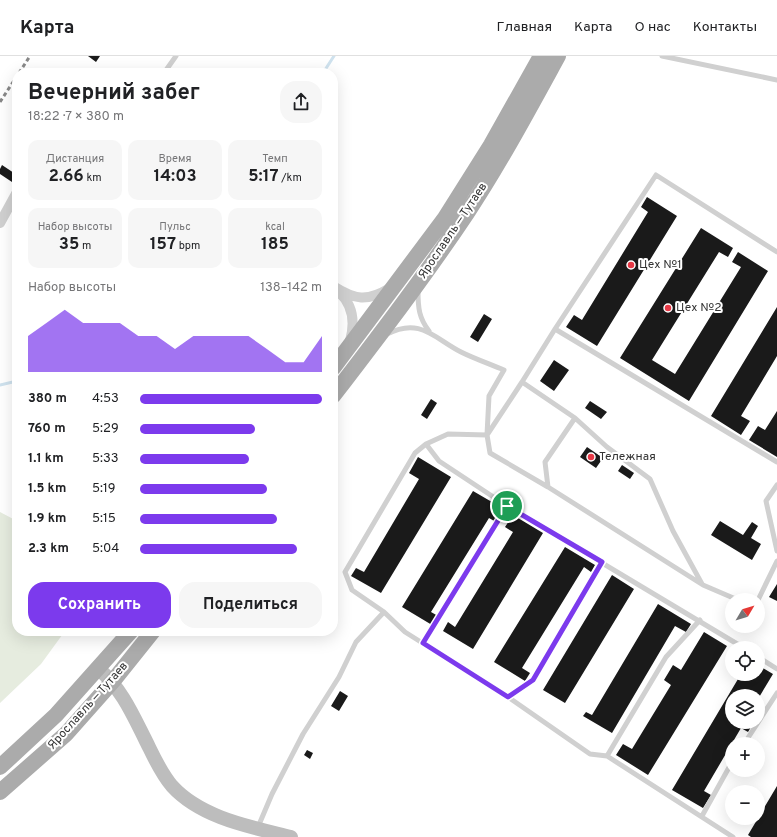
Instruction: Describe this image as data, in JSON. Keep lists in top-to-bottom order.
{
  "streets": {
    "main road": ["Ярославль — Тутаев"]
  },
  "places": ["Цех №1", "Цех №2", "Тележная"],
  "north": "top right",
  "page": {
    "header": "Карта",
    "nav": [
      "Главная",
      "Карта",
      "О нас",
      "Контакты"
    ],
    "heading": ["Вечерний забег", "18:22 · 7 × 380 m"],
    "stats": [
      ["Дистанция", "2.66 km"],
      ["Время", "14:03"],
      ["Темп", "5:17 /km"],
      ["Набор высоты", "35 m"],
      ["Пульс", "157 bpm"],
      ["kcal", "185"]
    ],
    "chart": ["Набор высоты", "138–142 m"],
    "list": [
      {
        "name": "380 m",
        "note": "4:53"
      },
      {
        "name": "760 m",
        "note": "5:29"
      },
      {
        "name": "1.1 km",
        "note": "5:33"
      },
      {
        "name": "1.5 km",
        "note": "5:19"
      },
      {
        "name": "1.9 km",
        "note": "5:15"
      },
      {
        "name": "2.3 km",
        "note": "5:04"
      }
    ],
    "buttons": ["Сохранить", "Поделиться"],
    "map_buttons": ["+", "−"]
  }
}
